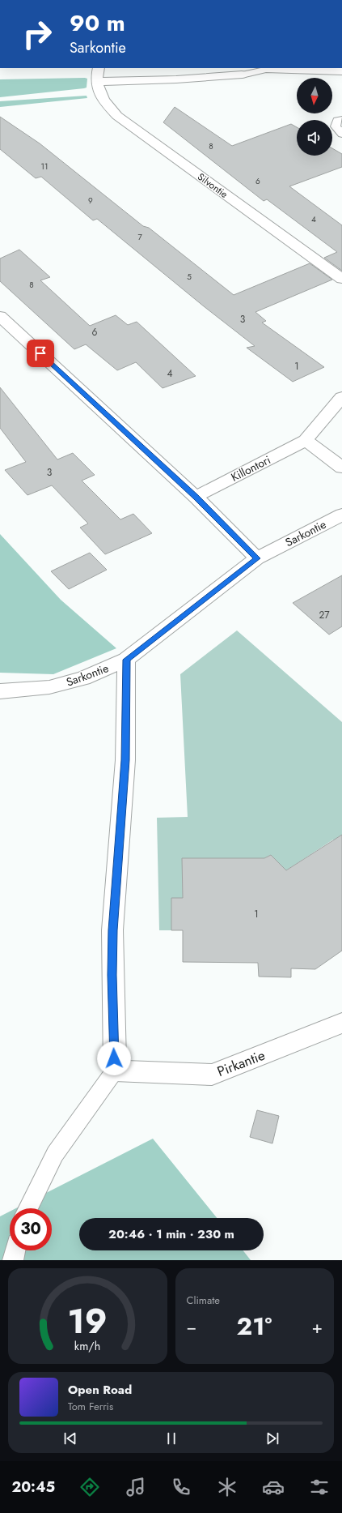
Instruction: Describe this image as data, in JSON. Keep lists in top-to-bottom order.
{
  "streets": {
    "street": [
      "Silvontie",
      "Killontori",
      "Sarkontie",
      "Pirkantie"
    ]
  },
  "house_numbers": [
    "8",
    "11",
    "6",
    "9",
    "4",
    "7",
    "5",
    "8",
    "3",
    "6",
    "1",
    "4",
    "3",
    "27",
    "1"
  ],
  "north": "bottom",
  "page": {
    "turn": ["90 m", "Sarkontie"],
    "limit": "30",
    "trip": "20:46 · 1 min · 230 m",
    "tile": "Climate",
    "heat": ["−", "21°", "+"],
    "song": ["Open Road", "Tom Ferris"],
    "tabs": "20:45",
    "gauge": ["19", "km/h"]
  }
}
